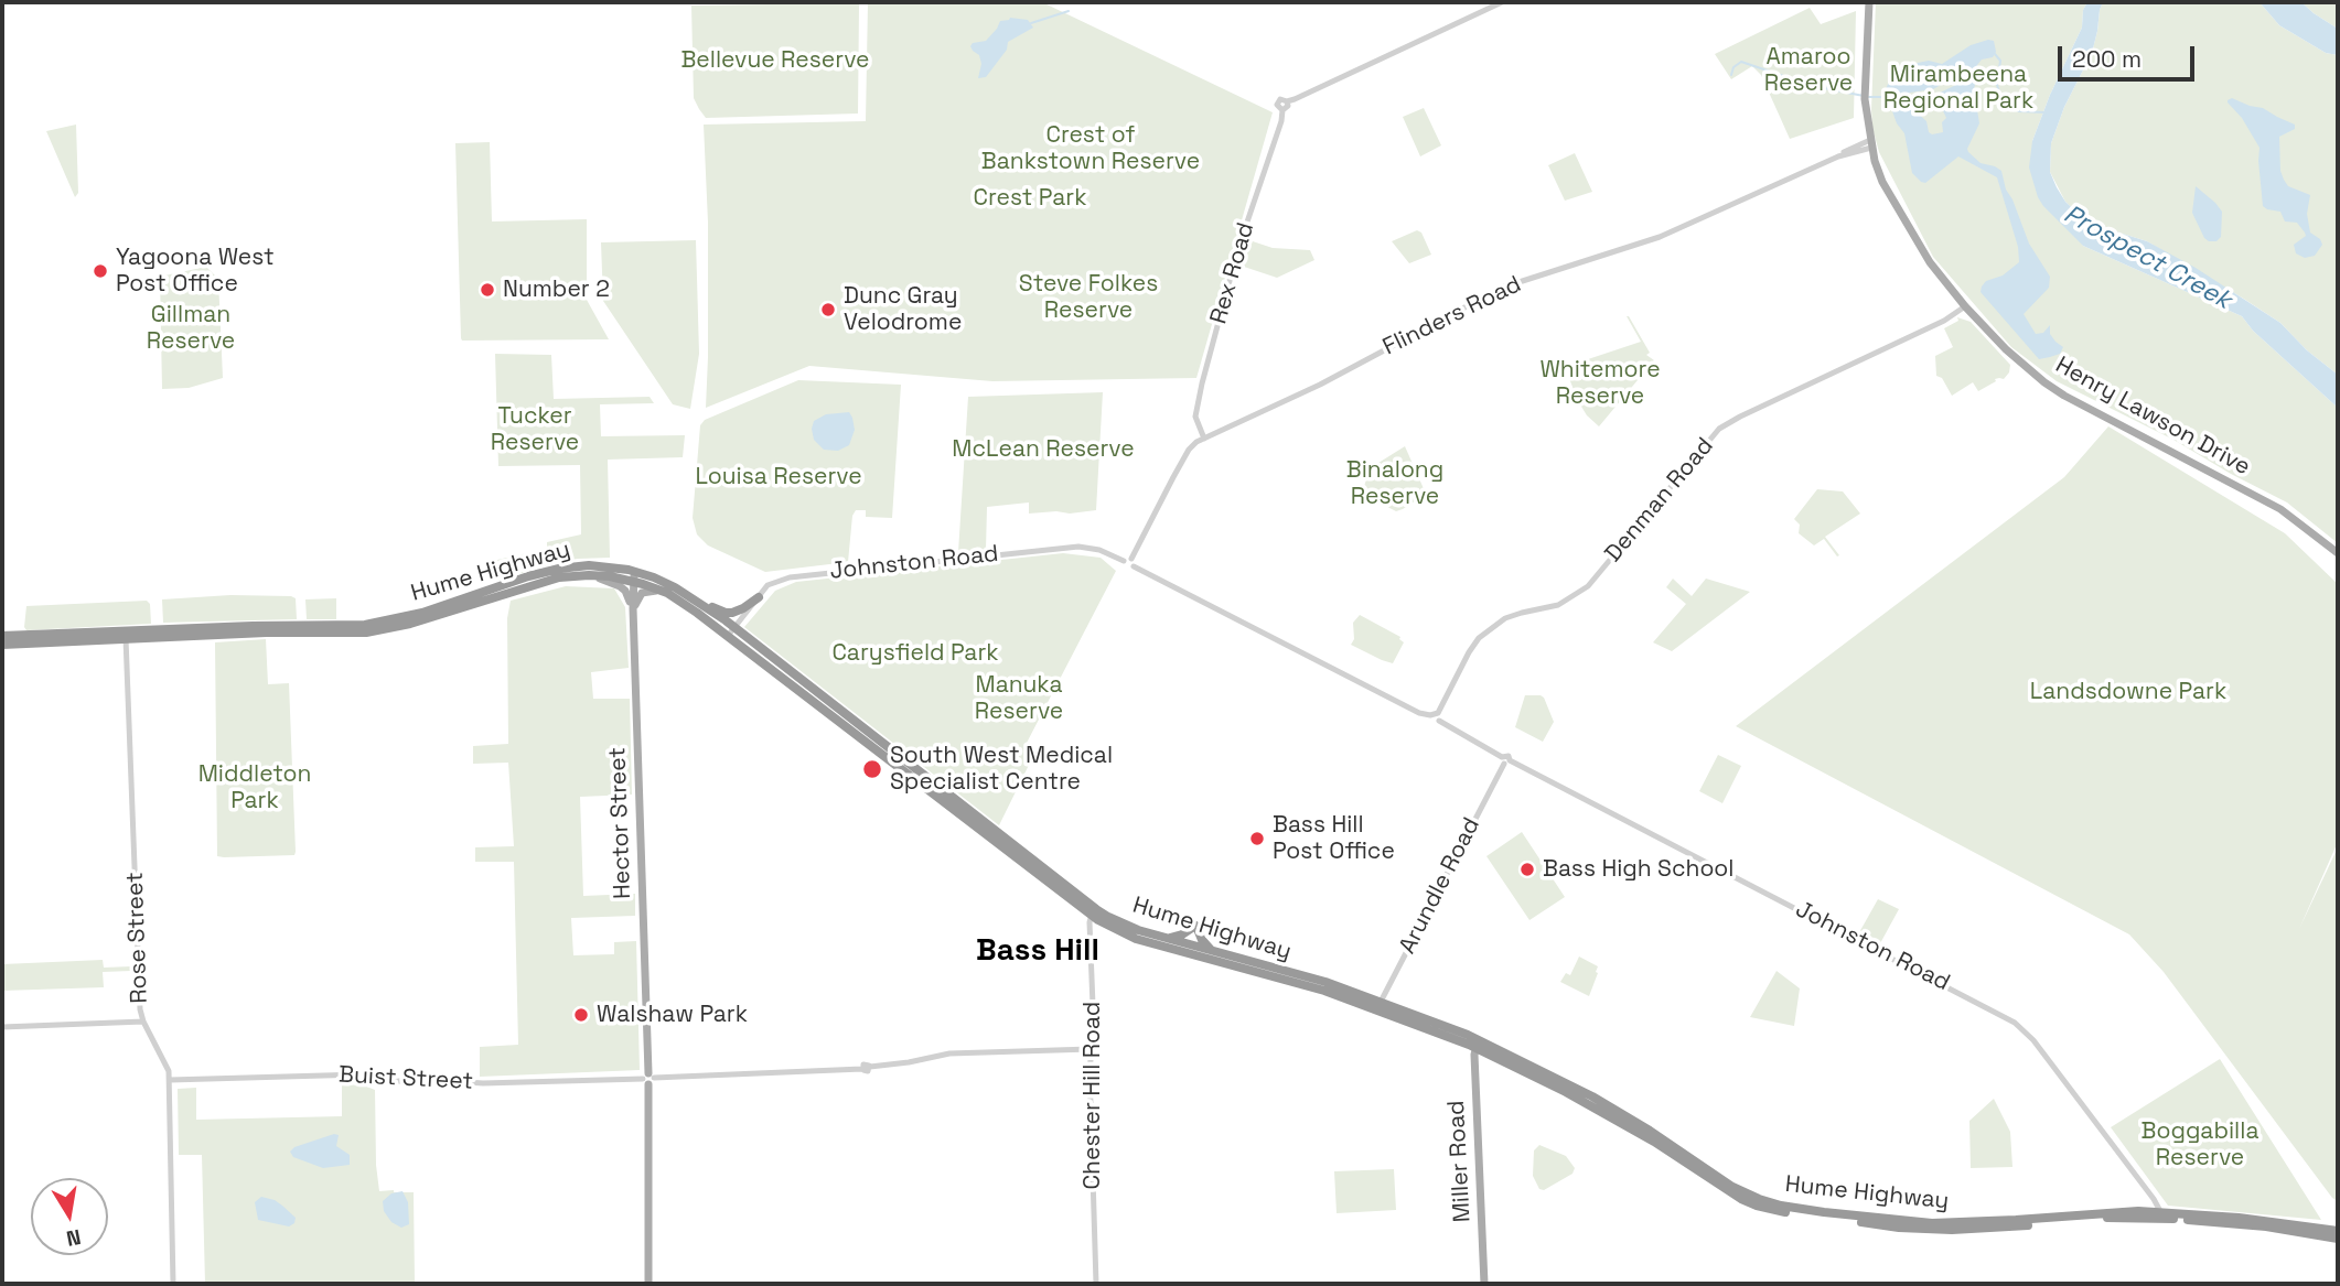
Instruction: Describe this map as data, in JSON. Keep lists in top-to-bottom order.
{
  "streets": {
    "highway": ["Hume Highway"],
    "main road": ["Henry Lawson Drive", "Hector Street", "Miller Road"],
    "street": [
      "Rex Road",
      "Flinders Road",
      "Denman Road",
      "Johnston Road",
      "Arundle Road",
      "Rose Street",
      "Buist Street",
      "Chester Hill Road"
    ]
  },
  "crossings": [
    ["Rex Road", "Flinders Road"],
    ["Flinders Road", "Henry Lawson Drive"],
    ["Flinders Road", "Johnston Road"],
    ["Henry Lawson Drive", "Denman Road"],
    ["Denman Road", "Johnston Road"],
    ["Johnston Road", "Hume Highway"],
    ["Johnston Road", "Arundle Road"],
    ["Hume Highway", "Hector Street"],
    ["Hume Highway", "Arundle Road"],
    ["Hume Highway", "Rose Street"],
    ["Hume Highway", "Chester Hill Road"],
    ["Hume Highway", "Miller Road"],
    ["Hector Street", "Buist Street"],
    ["Rose Street", "Buist Street"],
    ["Buist Street", "Chester Hill Road"]
  ],
  "districts": ["Bass Hill"],
  "water": ["Prospect Creek"],
  "parks": [
    "Amaroo Reserve",
    "Bellevue Reserve",
    "Mirambeena Regional Park",
    "Crest of Bankstown Reserve",
    "Crest Park",
    "Steve Folkes Reserve",
    "Gillman Reserve",
    "Whitemore Reserve",
    "Tucker Reserve",
    "McLean Reserve",
    "Binalong Reserve",
    "Louisa Reserve",
    "Carysfield Park",
    "Manuka Reserve",
    "Landsdowne Park",
    "Middleton Park",
    "Boggabilla Reserve"
  ],
  "places": [
    "Yagoona West Post Office",
    "Number 2",
    "Dunc Gray Velodrome",
    "South West Medical Specialist Centre",
    "Bass Hill Post Office",
    "Bass High School",
    "Walshaw Park"
  ],
  "scale_bar": "200 m",
  "north": "bottom"
}
